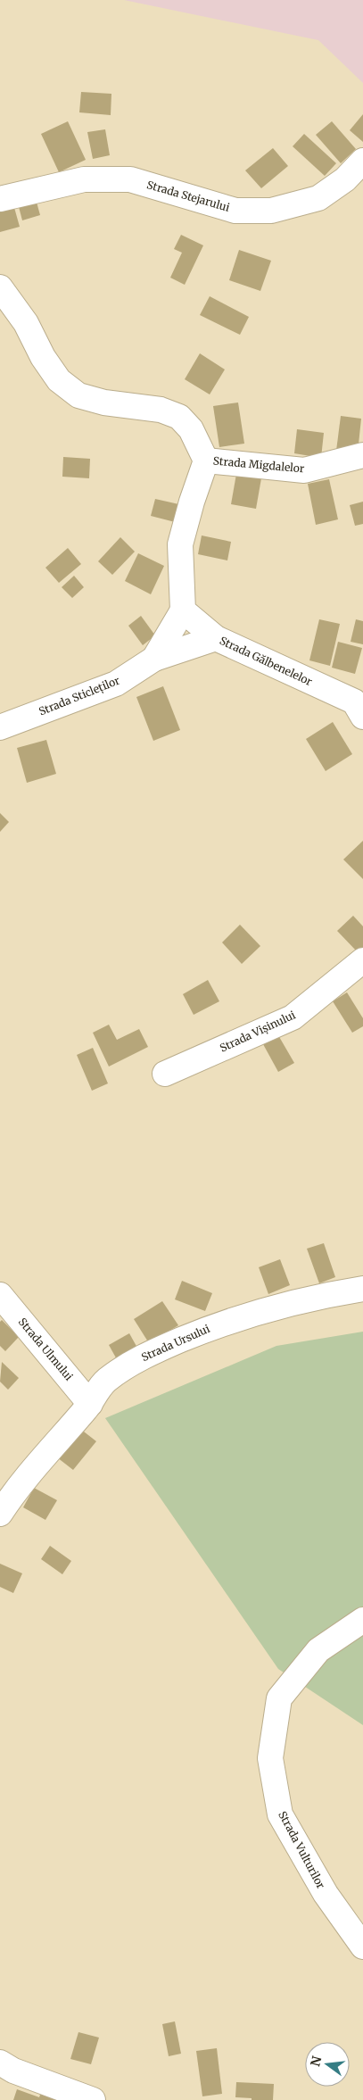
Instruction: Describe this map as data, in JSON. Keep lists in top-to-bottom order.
{
  "streets": {
    "street": [
      "Strada Stejarului",
      "Strada Migdalelor",
      "Strada Gălbenelelor",
      "Strada Sticleților",
      "Strada Vișinului",
      "Strada Ursului",
      "Strada Ulmului",
      "Strada Vulturilor"
    ]
  },
  "crossings": [
    ["Strada Gălbenelelor", "Strada Sticleților"],
    ["Strada Ursului", "Strada Ulmului"]
  ],
  "north": "left"
}
